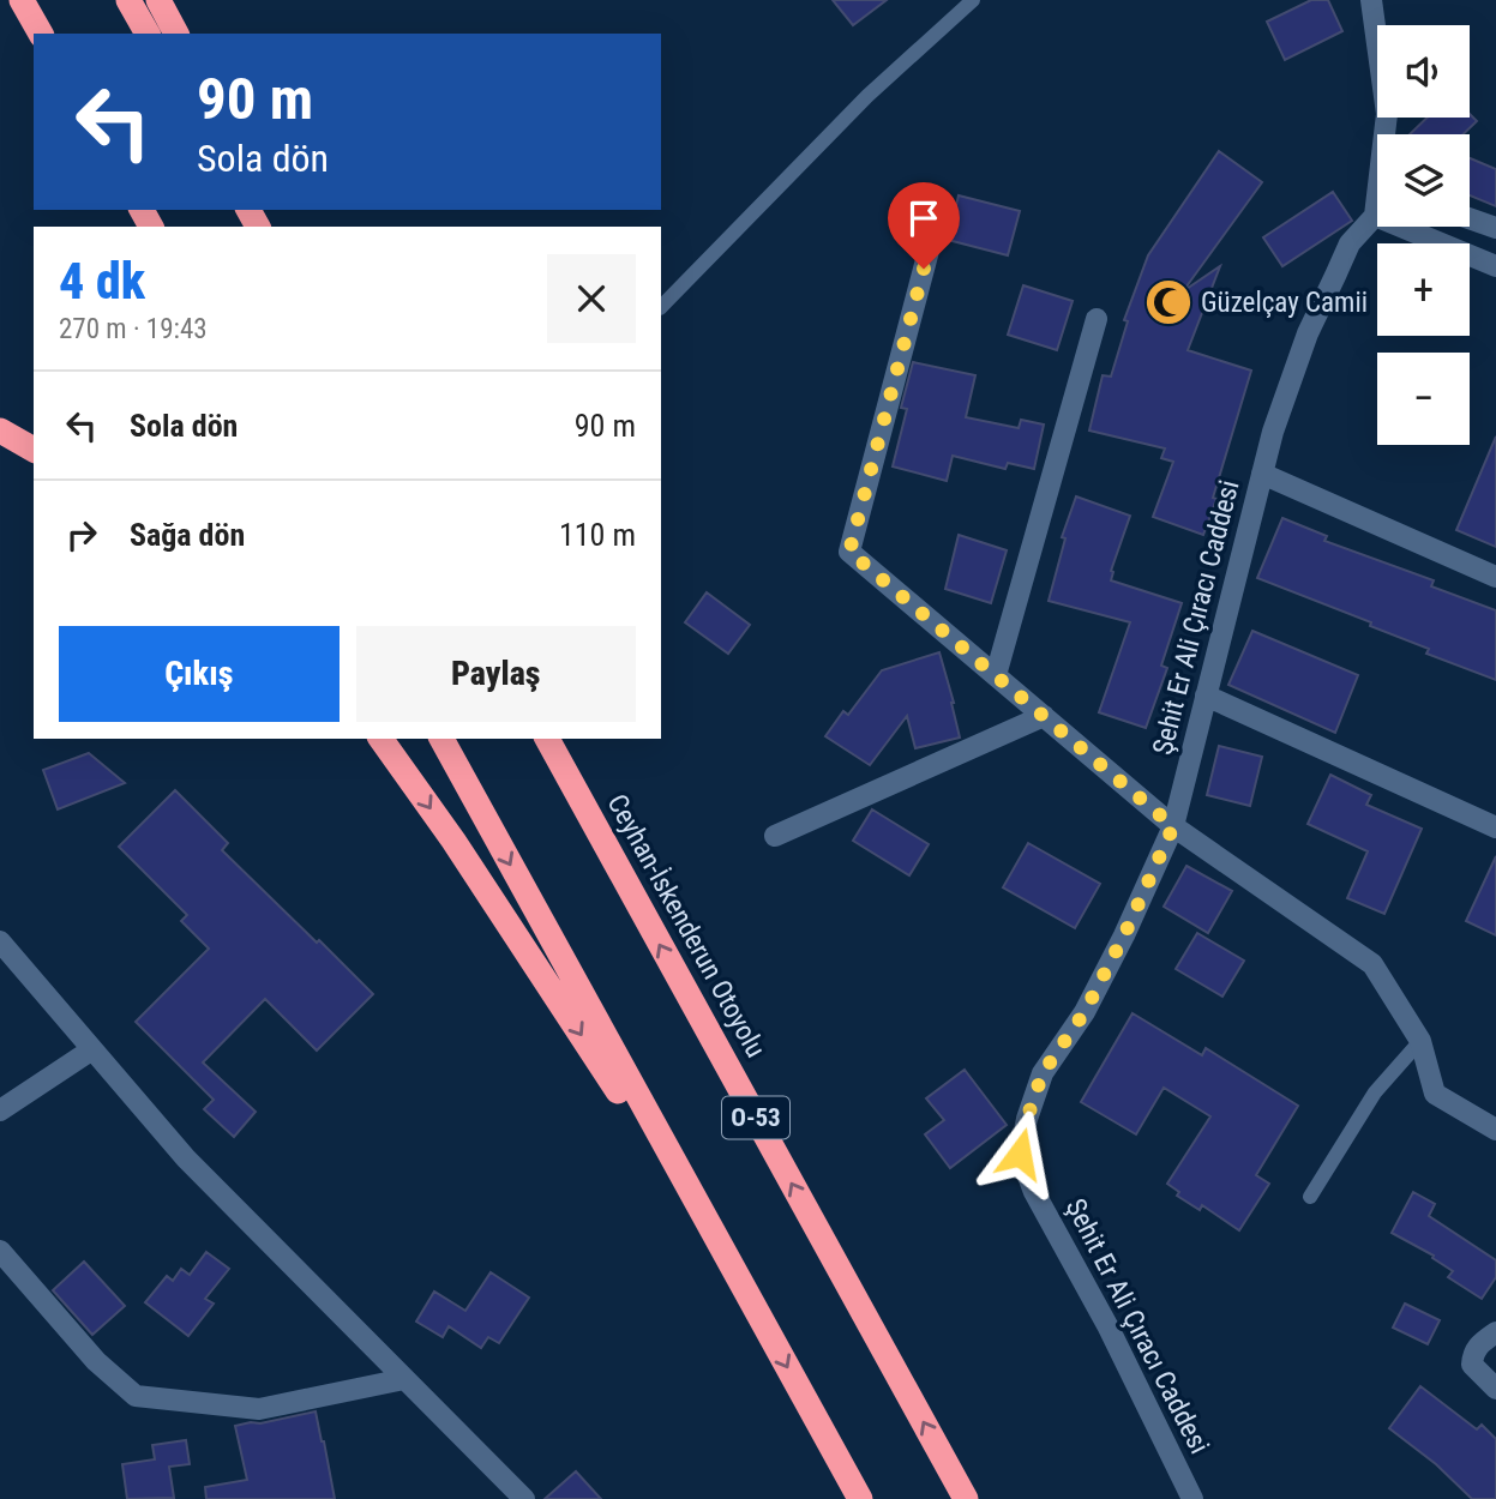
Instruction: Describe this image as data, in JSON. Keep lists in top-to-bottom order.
{
  "streets": {
    "highway": ["Ceyhan-İskenderun Otoyolu", "O-53"],
    "street": ["Şehit Er Ali Çıracı Caddesi"]
  },
  "places": {
    "mosque": ["Güzelçay Camii"]
  },
  "page": {
    "map_buttons": ["+", "−"],
    "turn": ["90 m", "Sola dön"],
    "heading": ["4 dk", "270 m · 19:43"],
    "list": [
      {
        "name": "Sola dön",
        "value": "90 m"
      },
      {
        "name": "Sağa dön",
        "value": "110 m"
      }
    ],
    "buttons": ["Çıkış", "Paylaş"]
  }
}
